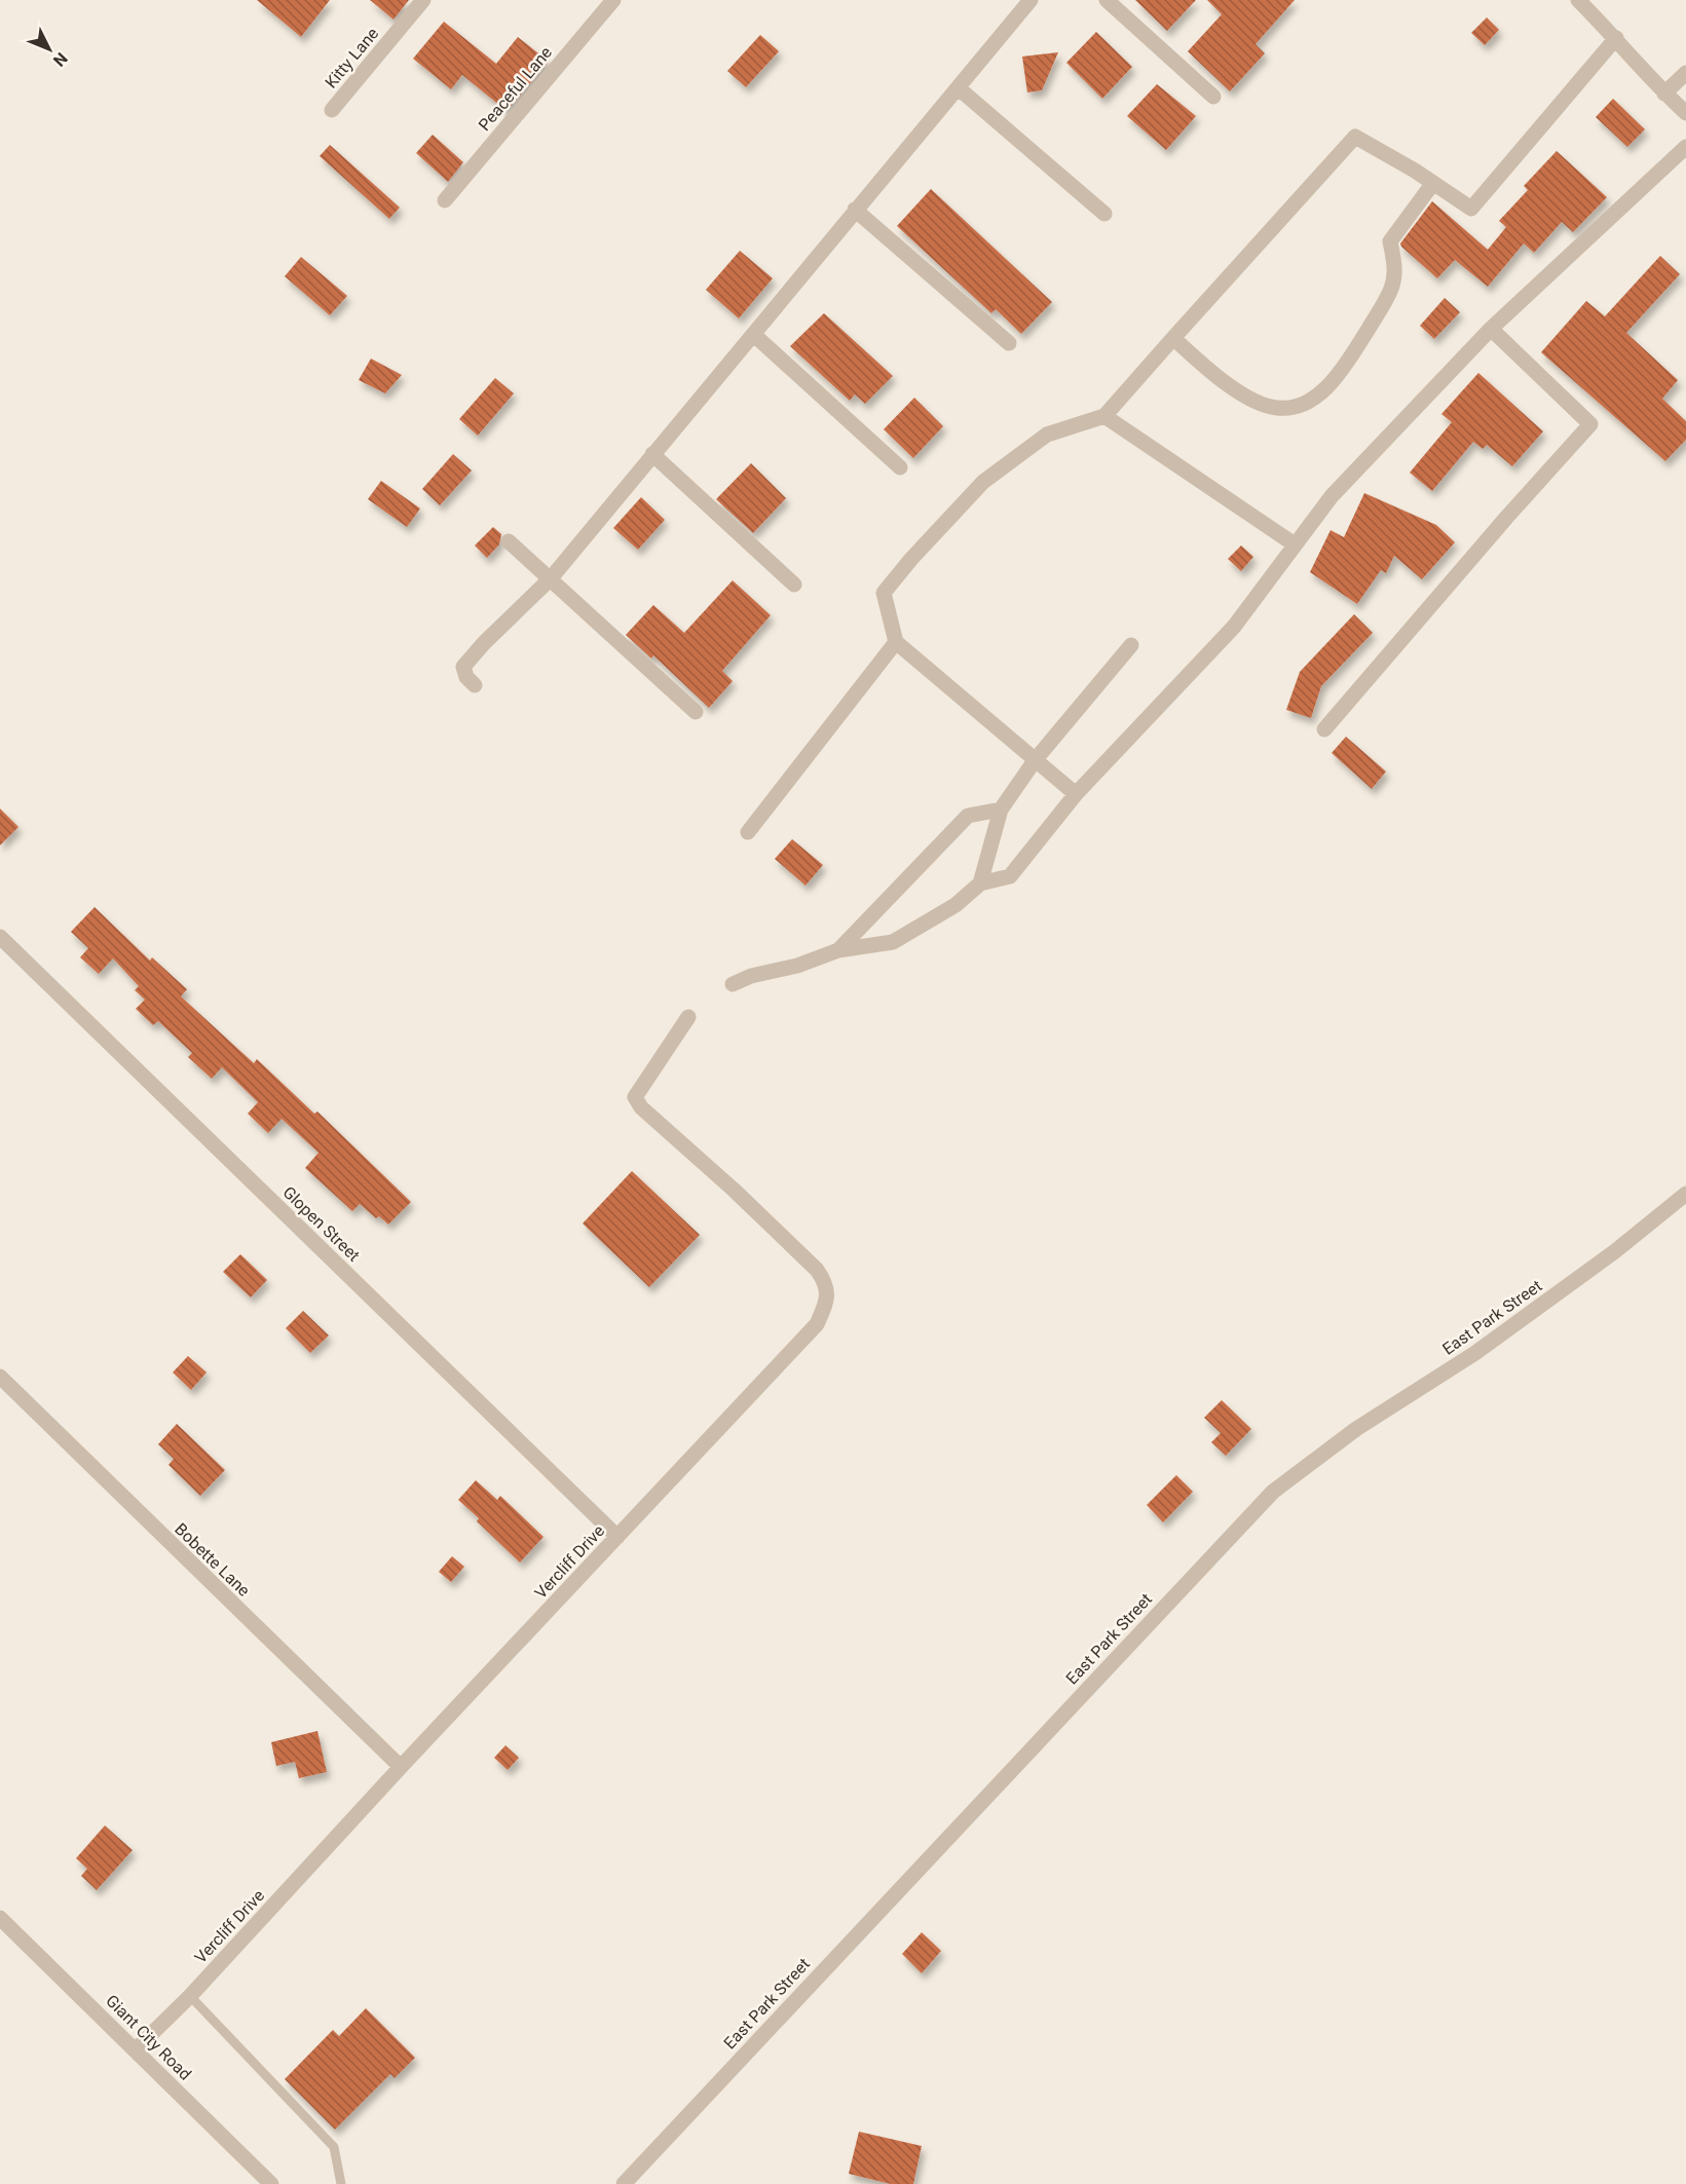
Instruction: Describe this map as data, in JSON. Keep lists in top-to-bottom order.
{
  "streets": {
    "street": [
      "Kitty Lane",
      "Peaceful Lane",
      "Glopen Street",
      "East Park Street",
      "Bobette Lane",
      "Vercliff Drive",
      "Giant City Road"
    ]
  },
  "crossings": [
    ["Glopen Street", "Vercliff Drive"],
    ["Bobette Lane", "Vercliff Drive"],
    ["Vercliff Drive", "Giant City Road"]
  ],
  "north": "bottom right"
}
